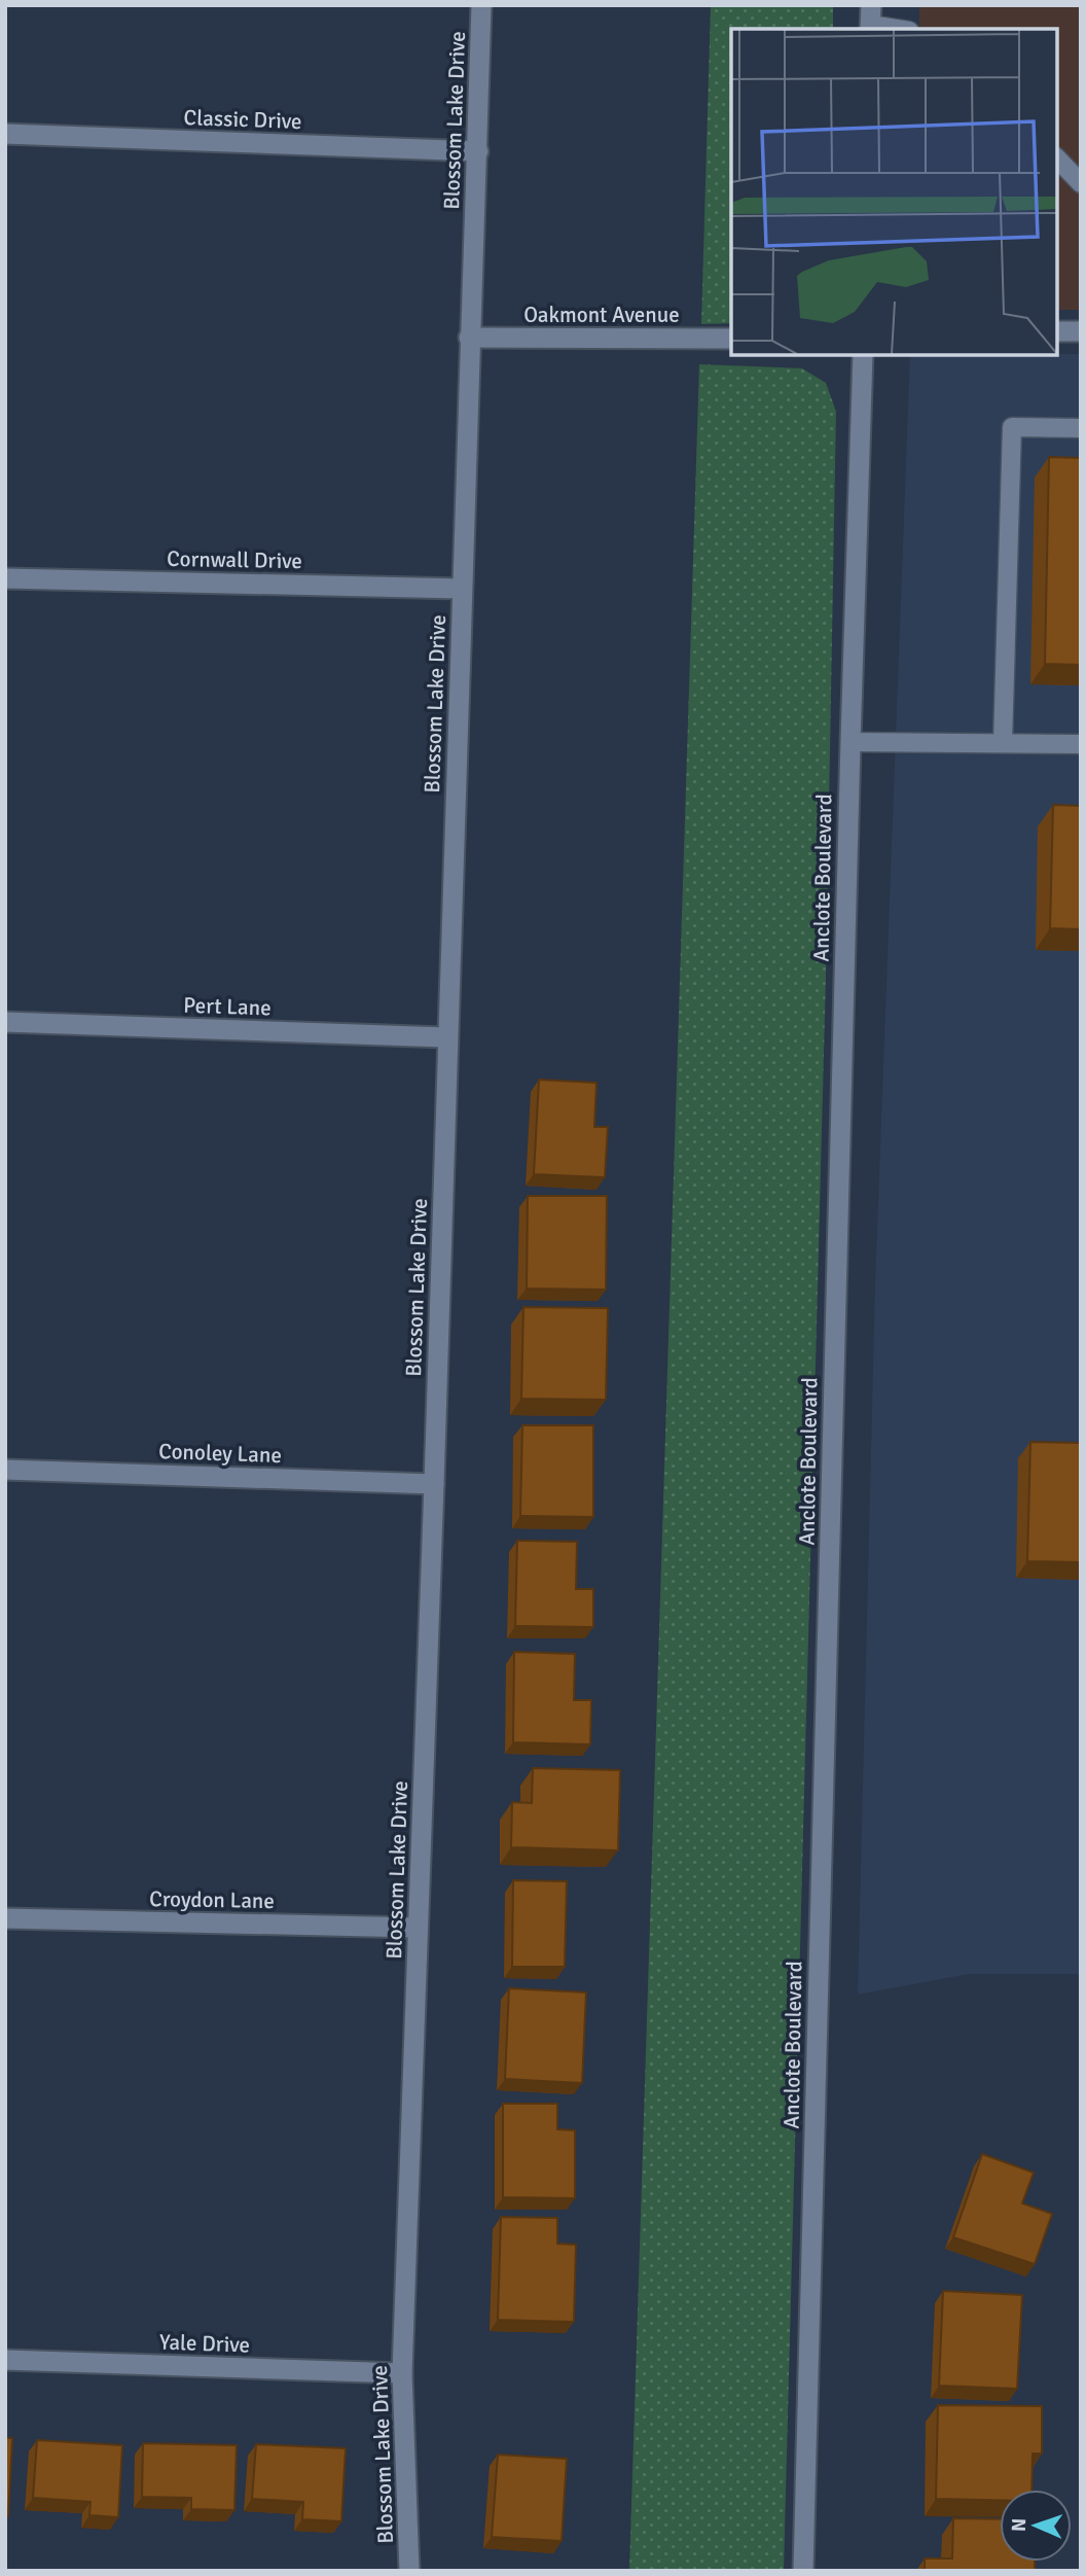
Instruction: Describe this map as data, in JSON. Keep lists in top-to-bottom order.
{
  "streets": {
    "street": [
      "Classic Drive",
      "Blossom Lake Drive",
      "Oakmont Avenue",
      "Cornwall Drive",
      "Anclote Boulevard",
      "Pert Lane",
      "Conoley Lane",
      "Croydon Lane",
      "Yale Drive"
    ]
  },
  "crossings": [
    ["Classic Drive", "Blossom Lake Drive"],
    ["Blossom Lake Drive", "Oakmont Avenue"],
    ["Blossom Lake Drive", "Cornwall Drive"],
    ["Blossom Lake Drive", "Pert Lane"],
    ["Blossom Lake Drive", "Conoley Lane"],
    ["Blossom Lake Drive", "Croydon Lane"],
    ["Blossom Lake Drive", "Yale Drive"]
  ],
  "north": "left"
}
